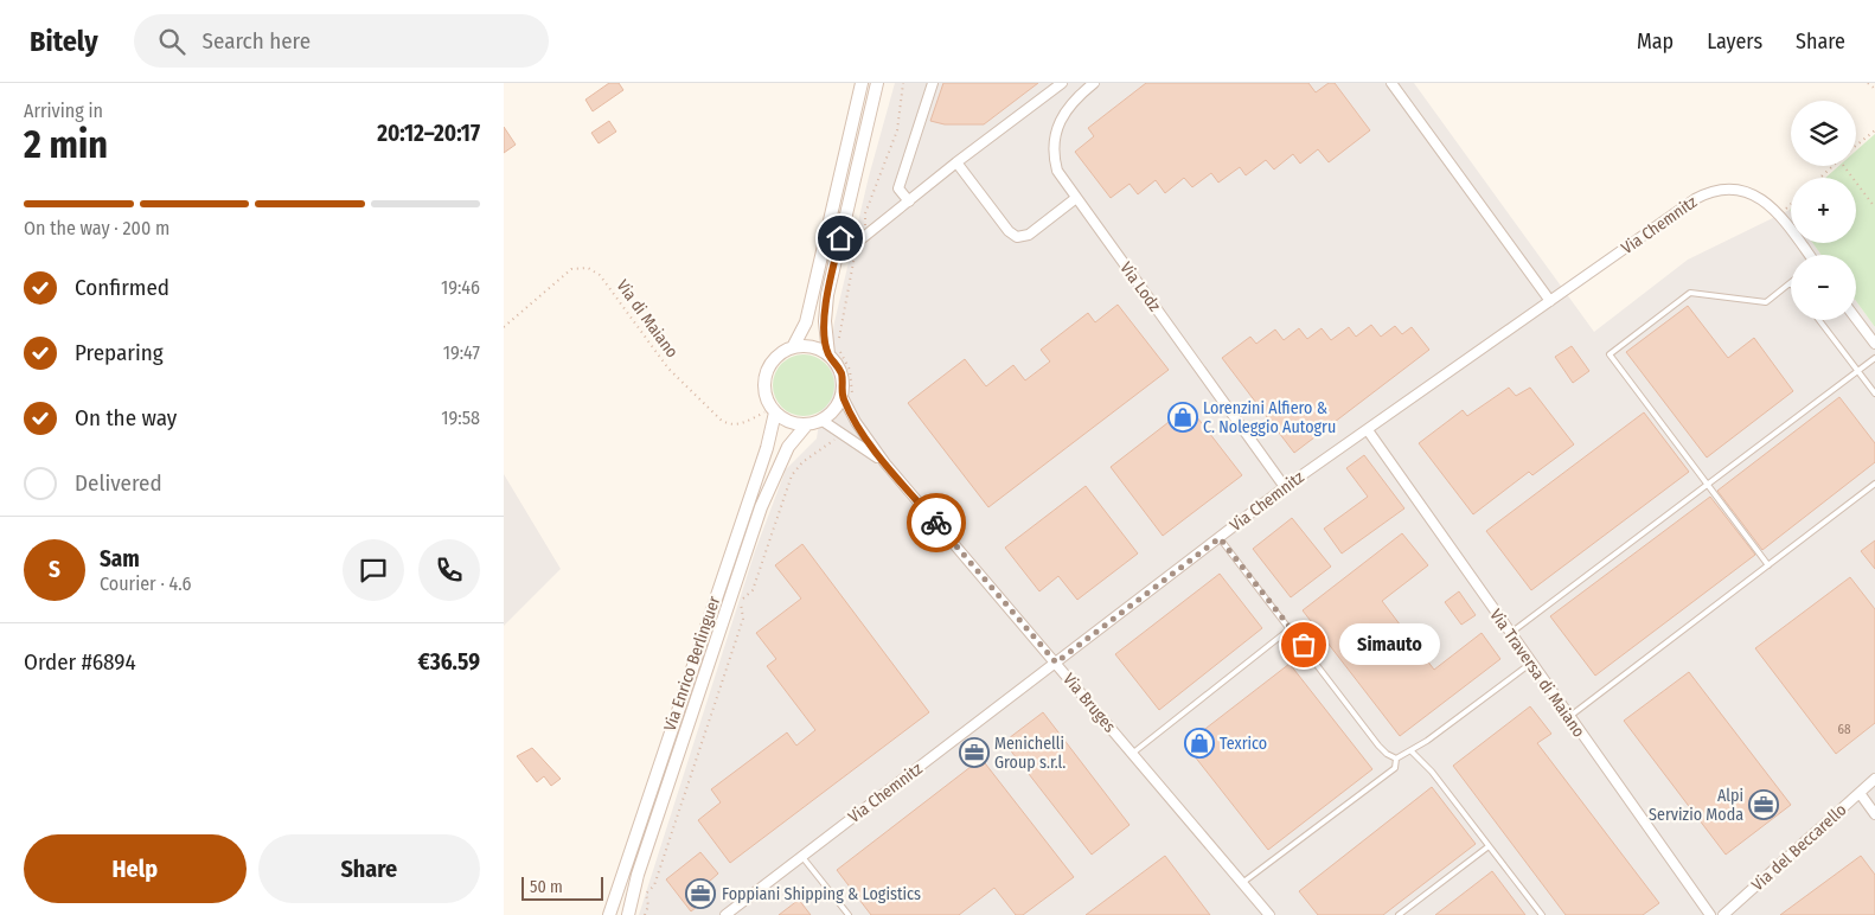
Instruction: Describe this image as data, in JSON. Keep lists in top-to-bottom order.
{
  "streets": {
    "main road": ["Via Enrico Berlinguer"],
    "street": [
      "Via Chemnitz",
      "Via Lodz",
      "Via Traversa di Maiano",
      "Via Bruges",
      "Via del Beccarello"
    ],
    "path": ["Via di Maiano"]
  },
  "crossings": [
    ["Via Chemnitz", "Via Lodz"],
    ["Via Chemnitz", "Via Traversa di Maiano"],
    ["Via Chemnitz", "Via Bruges"],
    ["Via di Maiano", "Via Enrico Berlinguer"],
    ["Via di Maiano", "Via Bruges"],
    ["Via Enrico Berlinguer", "Via Bruges"]
  ],
  "places": {
    "shop": ["Lorenzini Alfiero & C. Noleggio Autogru", "Texrico"],
    "other": ["Simauto"],
    "office": ["Menichelli Group s.r.l.", "Alpi Servizio Moda", "Foppiani Shipping & Logistics"]
  },
  "house_numbers": ["68"],
  "scale_bar": "50 m",
  "page": {
    "header": "Bitely",
    "search": "Search here",
    "nav": ["Map", "Layers", "Share"],
    "heading": ["2 min", "Arriving in", "20:12–20:17"],
    "panel": [
      "Sam",
      "Courier · 4.6",
      "Order #6894",
      "€36.59"
    ],
    "map_buttons": ["+", "−"],
    "bar": "On the way · 200 m",
    "list": [
      ["Confirmed", "19:46"],
      ["Preparing", "19:47"],
      ["On the way", "19:58"],
      "Delivered"
    ],
    "round": "S",
    "bubble": "Simauto",
    "buttons": ["Help", "Share"],
    "scale": "50 m"
  }
}
